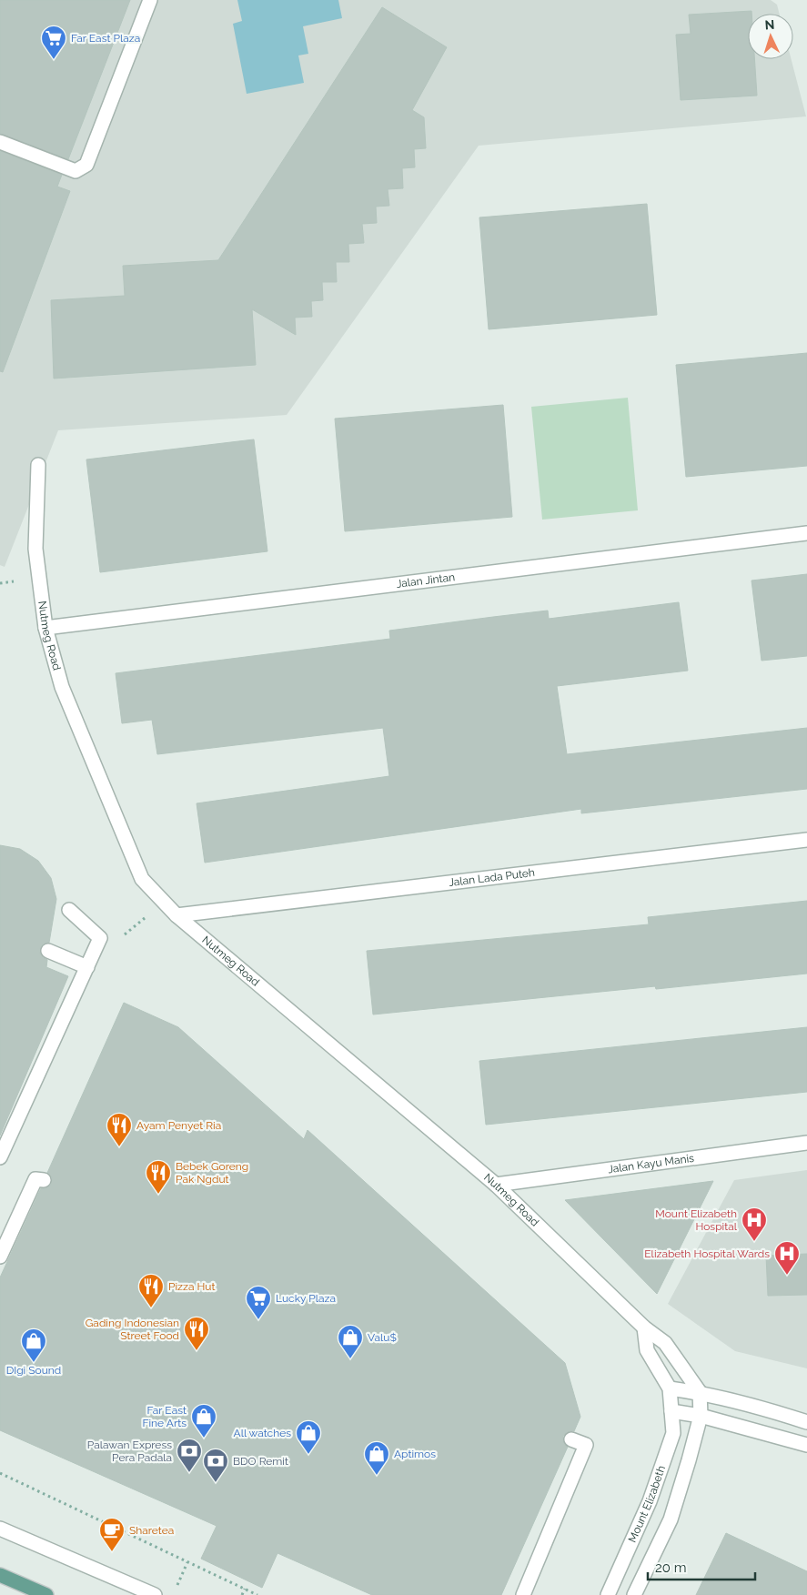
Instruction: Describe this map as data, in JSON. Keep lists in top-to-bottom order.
{
  "streets": {
    "street": [
      "Jalan Jintan",
      "Nutmeg Road",
      "Jalan Lada Puteh",
      "Jalan Kayu Manis",
      "Mount Elizabeth"
    ]
  },
  "crossings": [
    ["Jalan Jintan", "Nutmeg Road"],
    ["Nutmeg Road", "Jalan Lada Puteh"],
    ["Nutmeg Road", "Jalan Kayu Manis"]
  ],
  "places": {
    "supermarket": ["Far East Plaza", "Lucky Plaza"],
    "restaurant": [
      "Ayam Penyet Ria",
      "Bebek Goreng Pak Ngdut",
      "Pizza Hut",
      "Gading Indonesian Street Food"
    ],
    "hospital": ["Mount Elizabeth Hospital", "Elizabeth Hospital Wards"],
    "shop": [
      "Valu$",
      "DIgi Sound",
      "Far East Fine Arts",
      "All watches",
      "Aptimos"
    ],
    "bank": ["Palawan Express Pera Padala", "BDO Remit"],
    "cafe": ["Sharetea"]
  },
  "scale_bar": "20 m",
  "north": "top"
}
